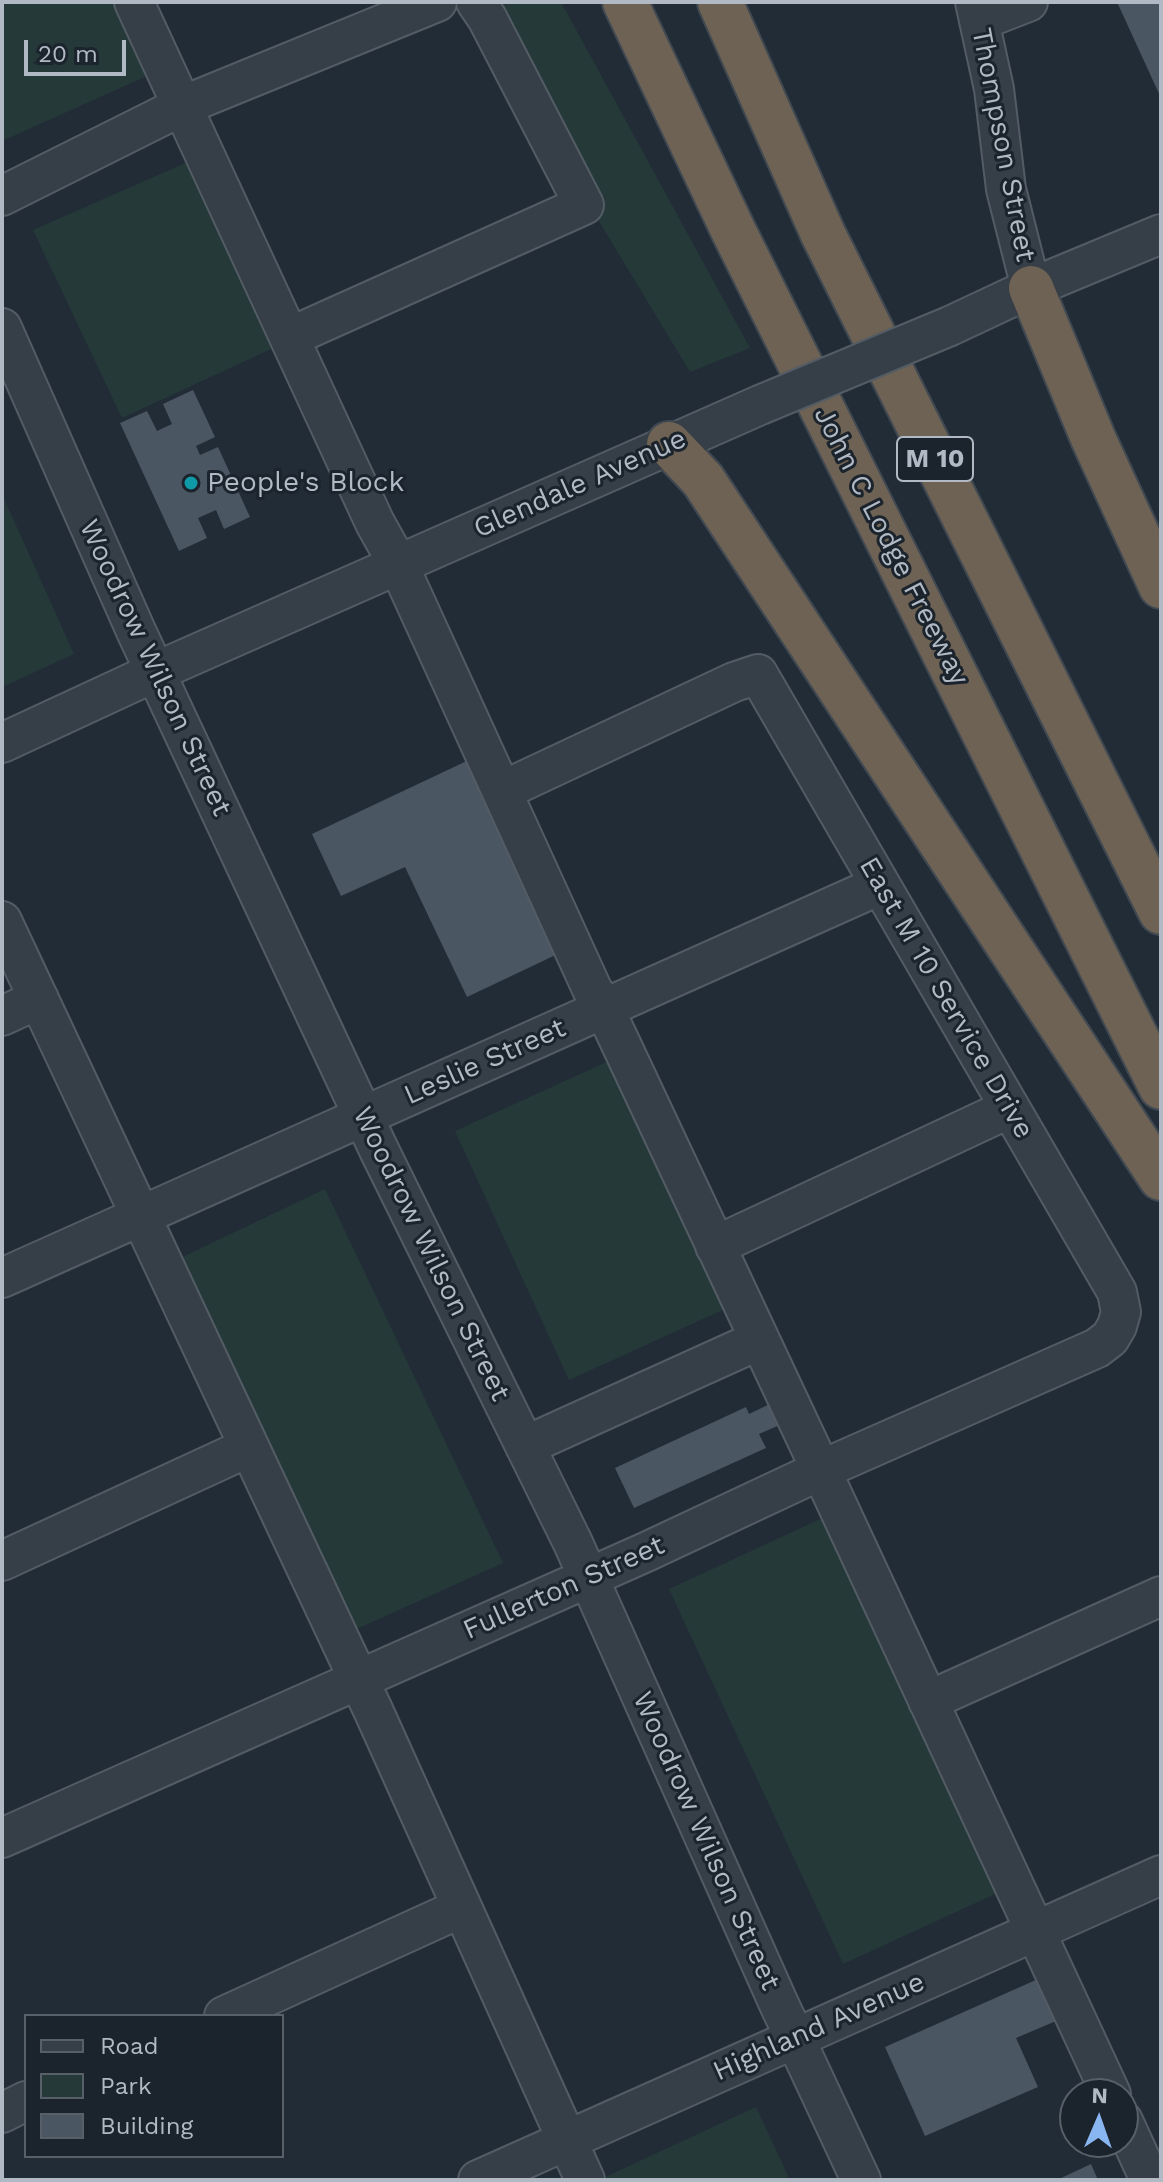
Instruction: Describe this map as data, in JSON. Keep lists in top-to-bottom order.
{
  "streets": {
    "highway": ["M 10", "John C Lodge Freeway"],
    "street": [
      "Thompson Street",
      "Glendale Avenue",
      "Woodrow Wilson Street",
      "East M 10 Service Drive",
      "Leslie Street",
      "Fullerton Street",
      "Highland Avenue"
    ]
  },
  "crossings": [
    ["Thompson Street", "Glendale Avenue"],
    ["Glendale Avenue", "Woodrow Wilson Street"],
    ["Woodrow Wilson Street", "Leslie Street"],
    ["Woodrow Wilson Street", "Fullerton Street"],
    ["Woodrow Wilson Street", "Highland Avenue"],
    ["East M 10 Service Drive", "Leslie Street"],
    ["East M 10 Service Drive", "Fullerton Street"]
  ],
  "places": ["People's Block"],
  "legend": ["Road", "Park", "Building"],
  "scale_bar": "20 m",
  "north": "top"
}
